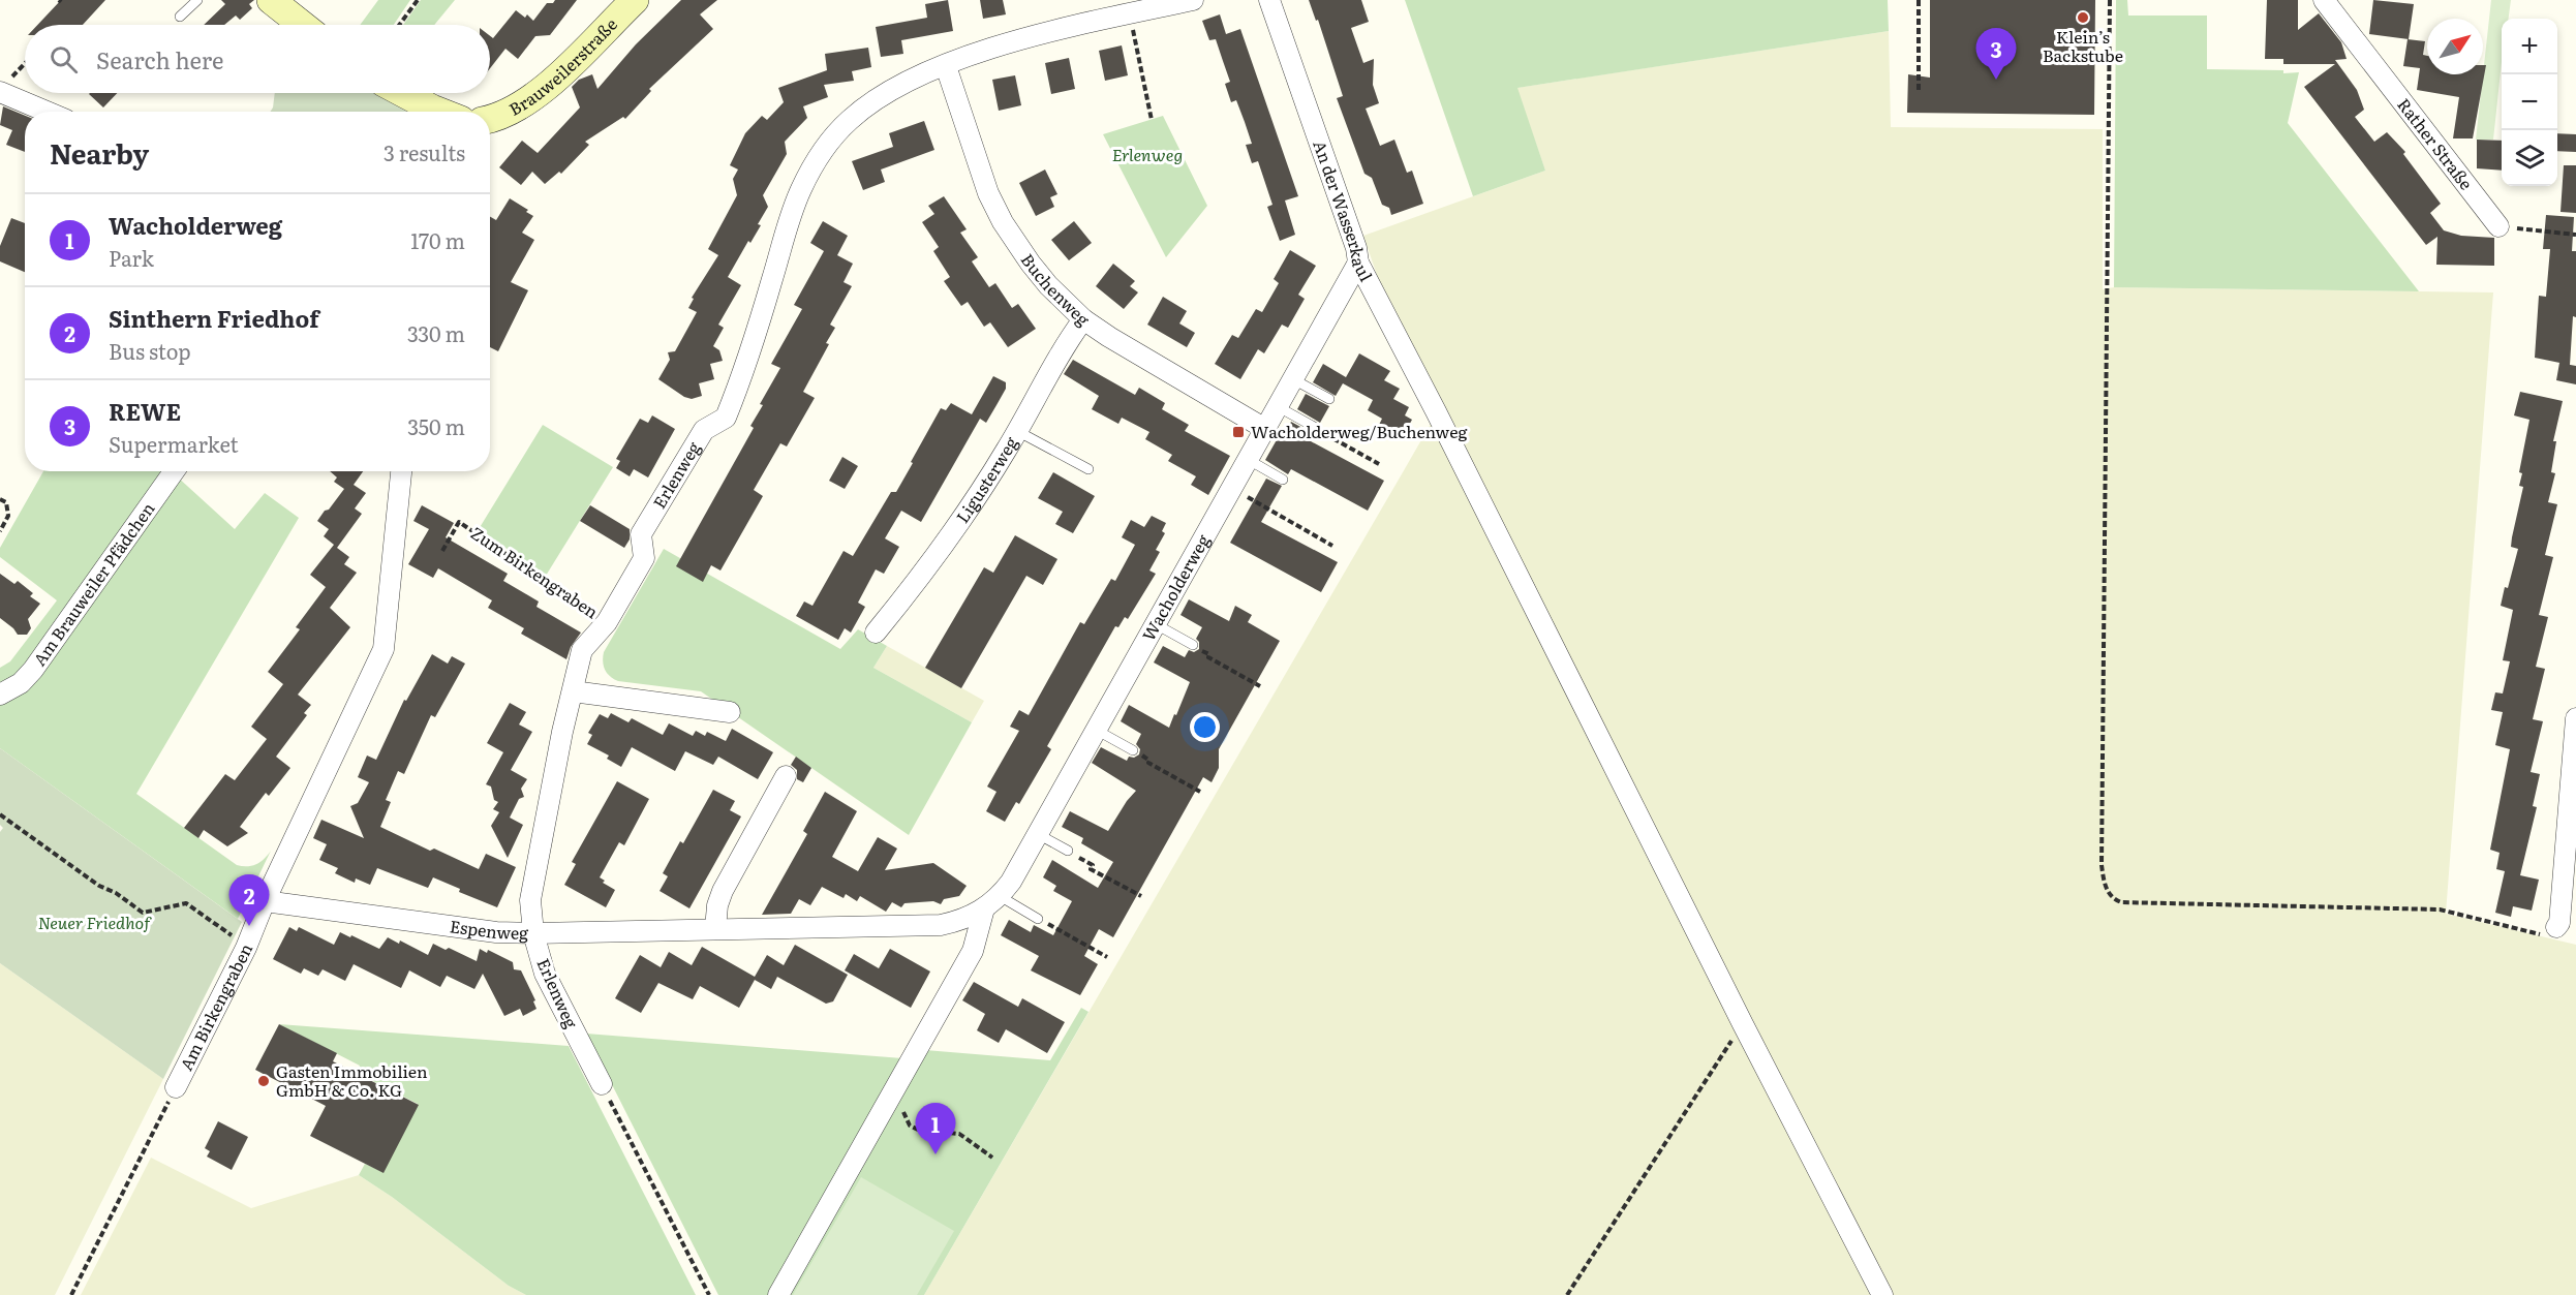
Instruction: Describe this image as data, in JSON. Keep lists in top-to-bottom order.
{
  "streets": {
    "street": [
      "Brauweilerstraße",
      "Rather Straße",
      "An der Wasserkaul",
      "Buchenweg",
      "Erlenweg",
      "Ligusterweg",
      "Am Brauweiler Pfädchen",
      "Wacholderweg",
      "Espenweg",
      "Am Birkengraben"
    ],
    "path": ["Zum Birkengraben"]
  },
  "crossings": [
    ["An der Wasserkaul", "Wacholderweg"],
    ["Buchenweg", "Erlenweg"],
    ["Buchenweg", "Ligusterweg"],
    ["Buchenweg", "Wacholderweg"],
    ["Erlenweg", "Zum Birkengraben"],
    ["Erlenweg", "Espenweg"],
    ["Wacholderweg", "Espenweg"],
    ["Espenweg", "Am Birkengraben"]
  ],
  "parks": ["Erlenweg", "Neuer Friedhof"],
  "places": {
    "other": ["Klein’s Backstube", "Gasten Immobilien GmbH & Co. KG"],
    "transit": ["Wacholderweg/Buchenweg"]
  },
  "north": "top right",
  "page": {
    "map_buttons": ["+", "−"],
    "search": "Search here",
    "pins": ["3", "2", "1"],
    "heading": ["Nearby", "3 results"],
    "list": [
      {
        "mark": "1",
        "name": "Wacholderweg",
        "note": "Park",
        "value": "170 m"
      },
      {
        "mark": "2",
        "name": "Sinthern Friedhof",
        "note": "Bus stop",
        "value": "330 m"
      },
      {
        "mark": "3",
        "name": "REWE",
        "note": "Supermarket",
        "value": "350 m"
      }
    ]
  }
}
